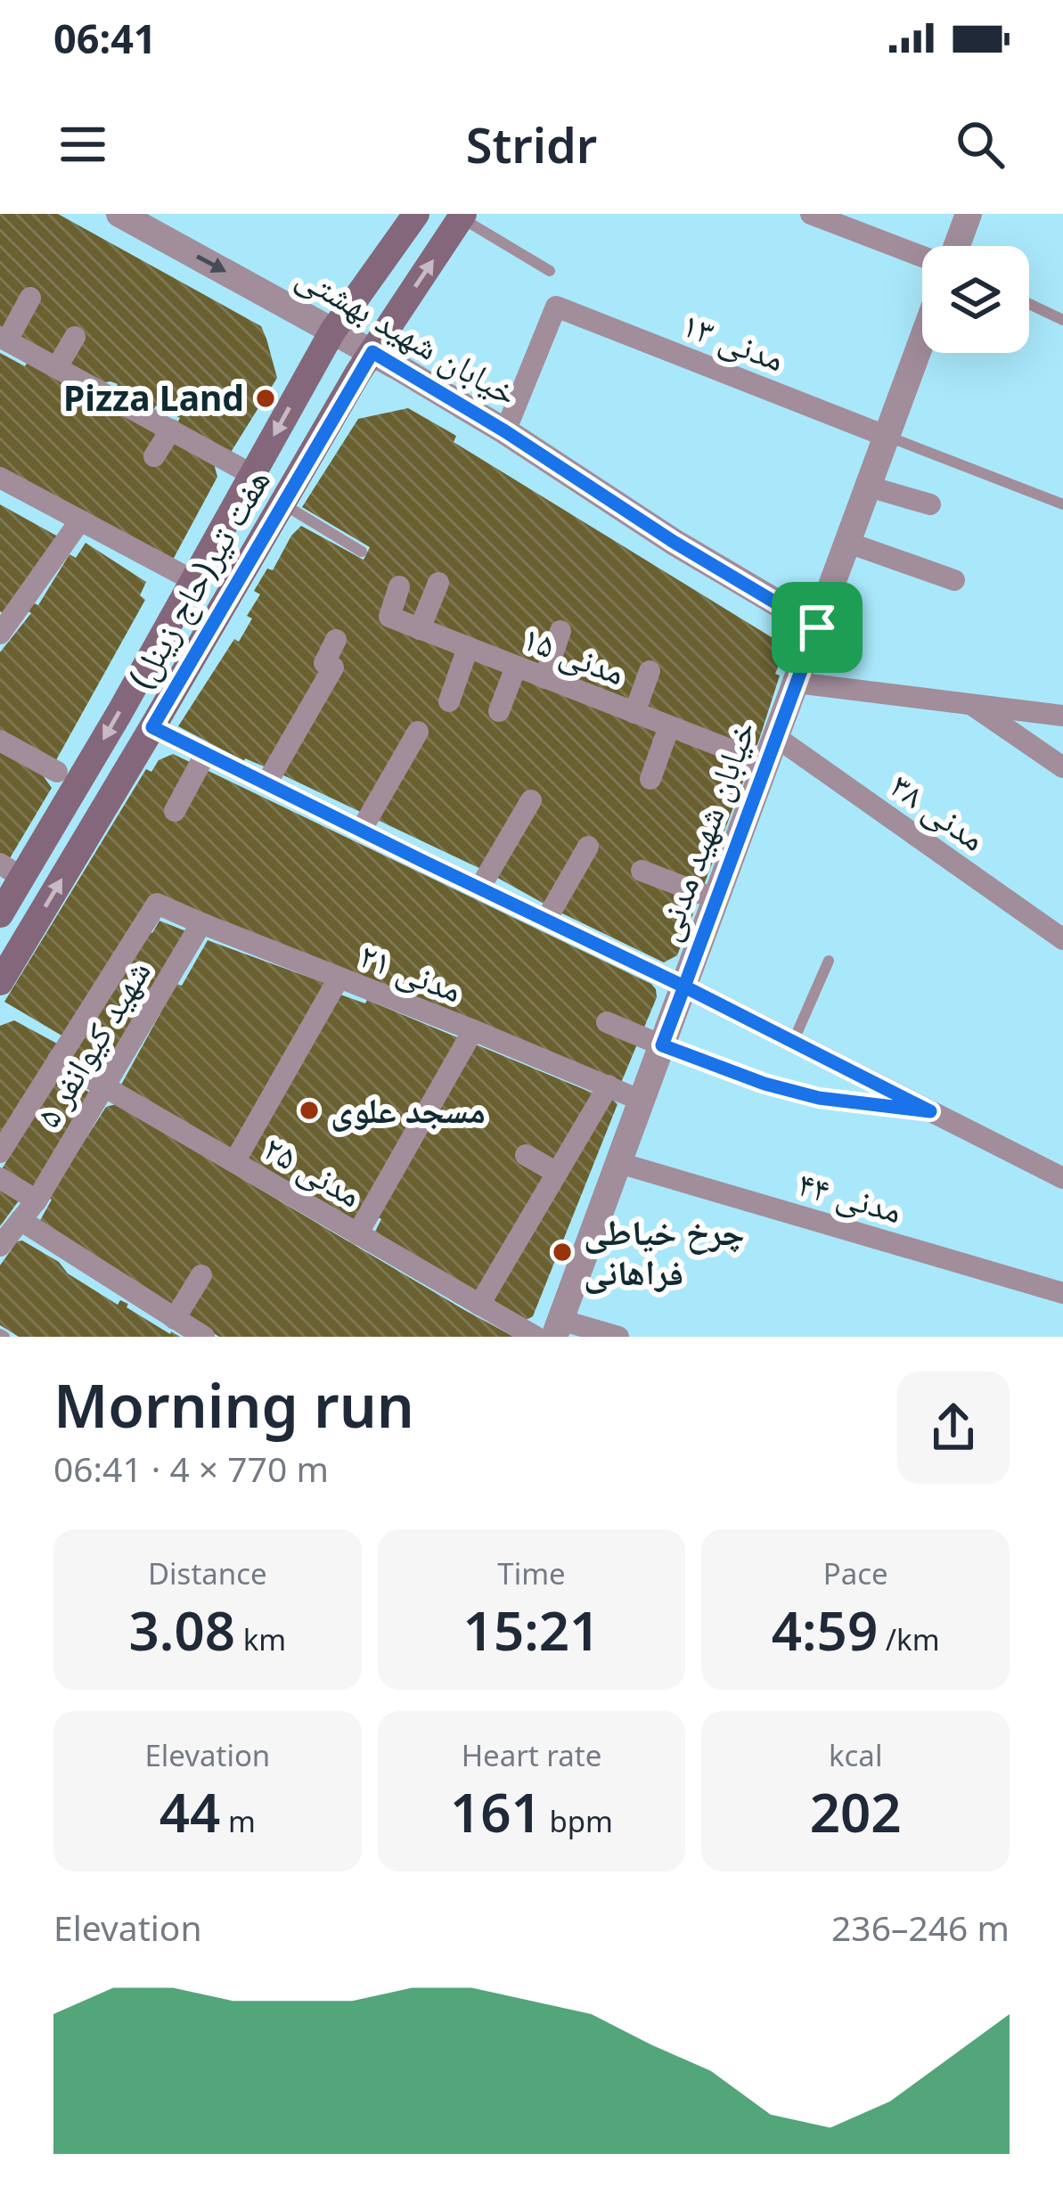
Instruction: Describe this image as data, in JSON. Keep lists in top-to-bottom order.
{
  "streets": {
    "main road": ["هفت تیر(حاج زینل)"],
    "street": [
      "خیابان شهید بهشتی",
      "مدنی ۱۳",
      "مدنی ۱۵",
      "مدنی ۳۸",
      "خیابان شهید مدنی",
      "مدنی ۲۱",
      "شهید کیوانفر ۵",
      "مدنی ۲۵",
      "مدنی ۴۴"
    ]
  },
  "crossings": [
    ["خیابان شهید بهشتی", "مدنی ۱۳"],
    ["خیابان شهید بهشتی", "هفت تیر(حاج زینل)"],
    ["خیابان شهید بهشتی", "خیابان شهید مدنی"],
    ["مدنی ۱۳", "خیابان شهید مدنی"],
    ["مدنی ۱۵", "خیابان شهید مدنی"],
    ["مدنی ۳۸", "خیابان شهید مدنی"],
    ["خیابان شهید مدنی", "مدنی ۲۱"],
    ["خیابان شهید مدنی", "مدنی ۴۴"],
    ["مدنی ۲۱", "شهید کیوانفر ۵"],
    ["مدنی ۲۱", "مدنی ۲۵"],
    ["شهید کیوانفر ۵", "مدنی ۲۵"]
  ],
  "places": ["Pizza Land", "مسجد علوی", "چرخ خیاطی فراهانی"],
  "page": {
    "status": "06:41",
    "header": "Stridr",
    "heading": ["Morning run", "06:41 · 4 × 770 m"],
    "stats": [
      ["Distance", "3.08 km"],
      ["Time", "15:21"],
      ["Pace", "4:59 /km"],
      ["Elevation", "44 m"],
      ["Heart rate", "161 bpm"],
      ["kcal", "202"]
    ],
    "chart": ["Elevation", "236–246 m"]
  }
}
